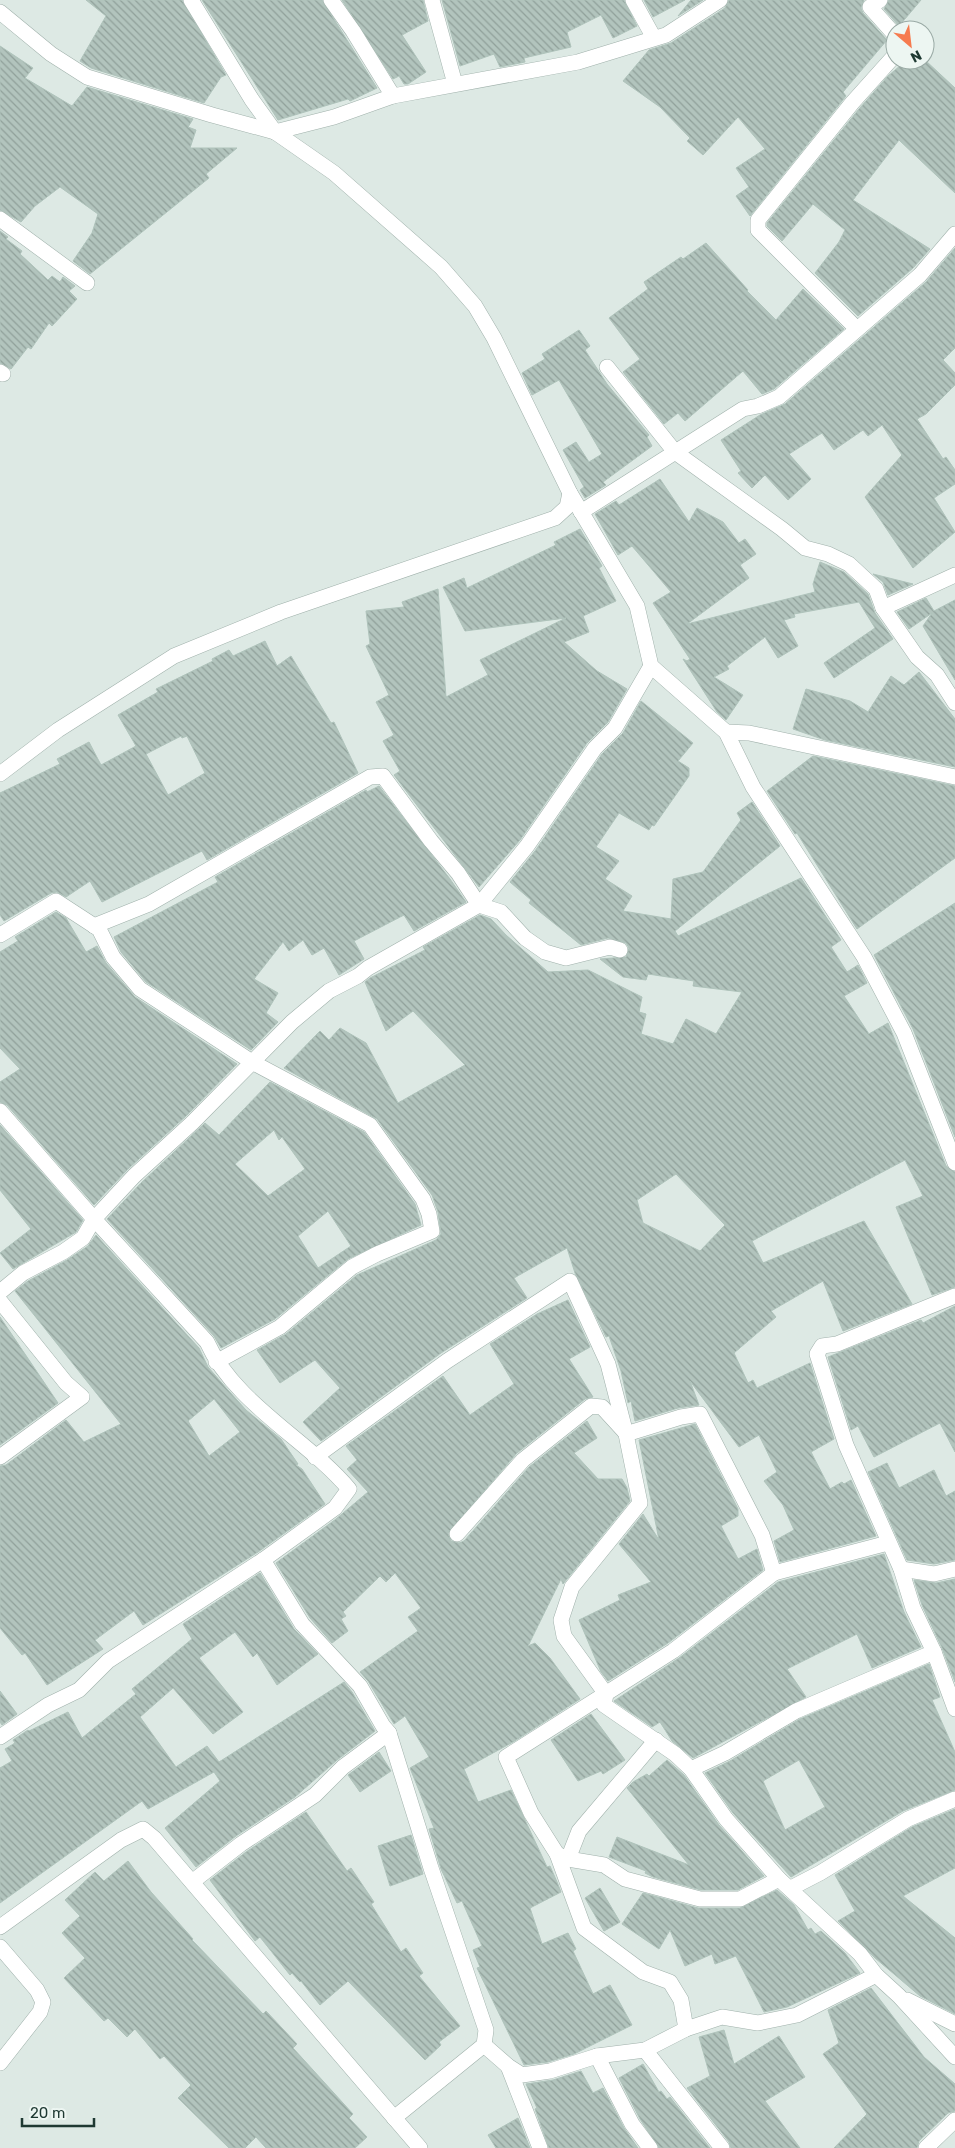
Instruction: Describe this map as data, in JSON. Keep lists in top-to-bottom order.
{
  "scale_bar": "20 m",
  "north": "bottom right"
}
